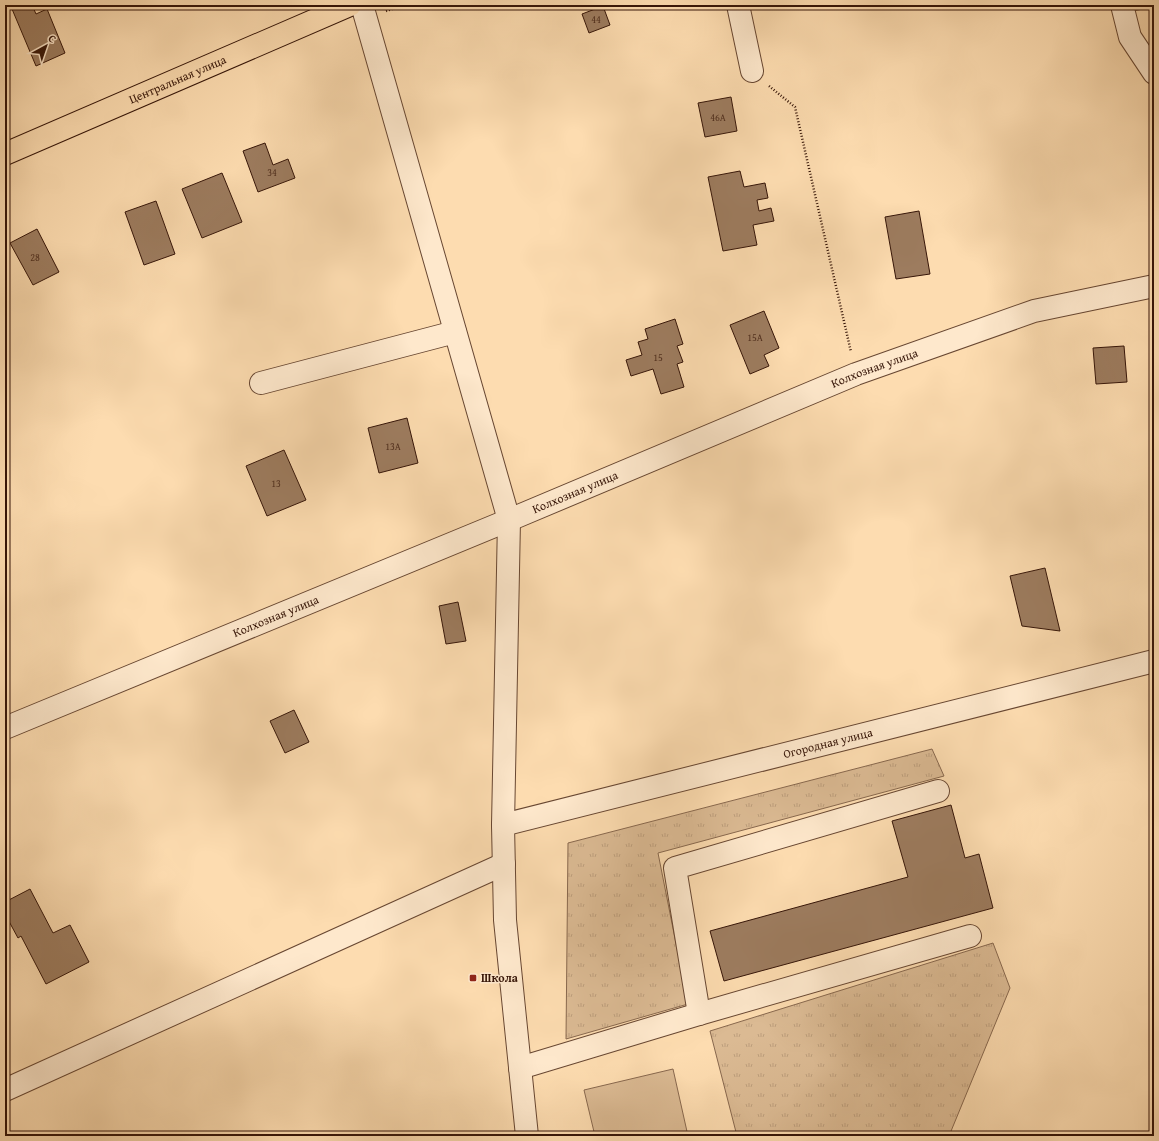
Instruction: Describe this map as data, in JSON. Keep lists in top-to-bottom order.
{
  "streets": {
    "main road": ["Центральная улица"],
    "street": ["Колхозная улица", "Огородная улица"]
  },
  "places": {
    "transit": ["Школа"]
  },
  "house_numbers": [
    "44",
    "46А",
    "34",
    "28",
    "15А",
    "15",
    "13А",
    "13"
  ],
  "north": "top right"
}
